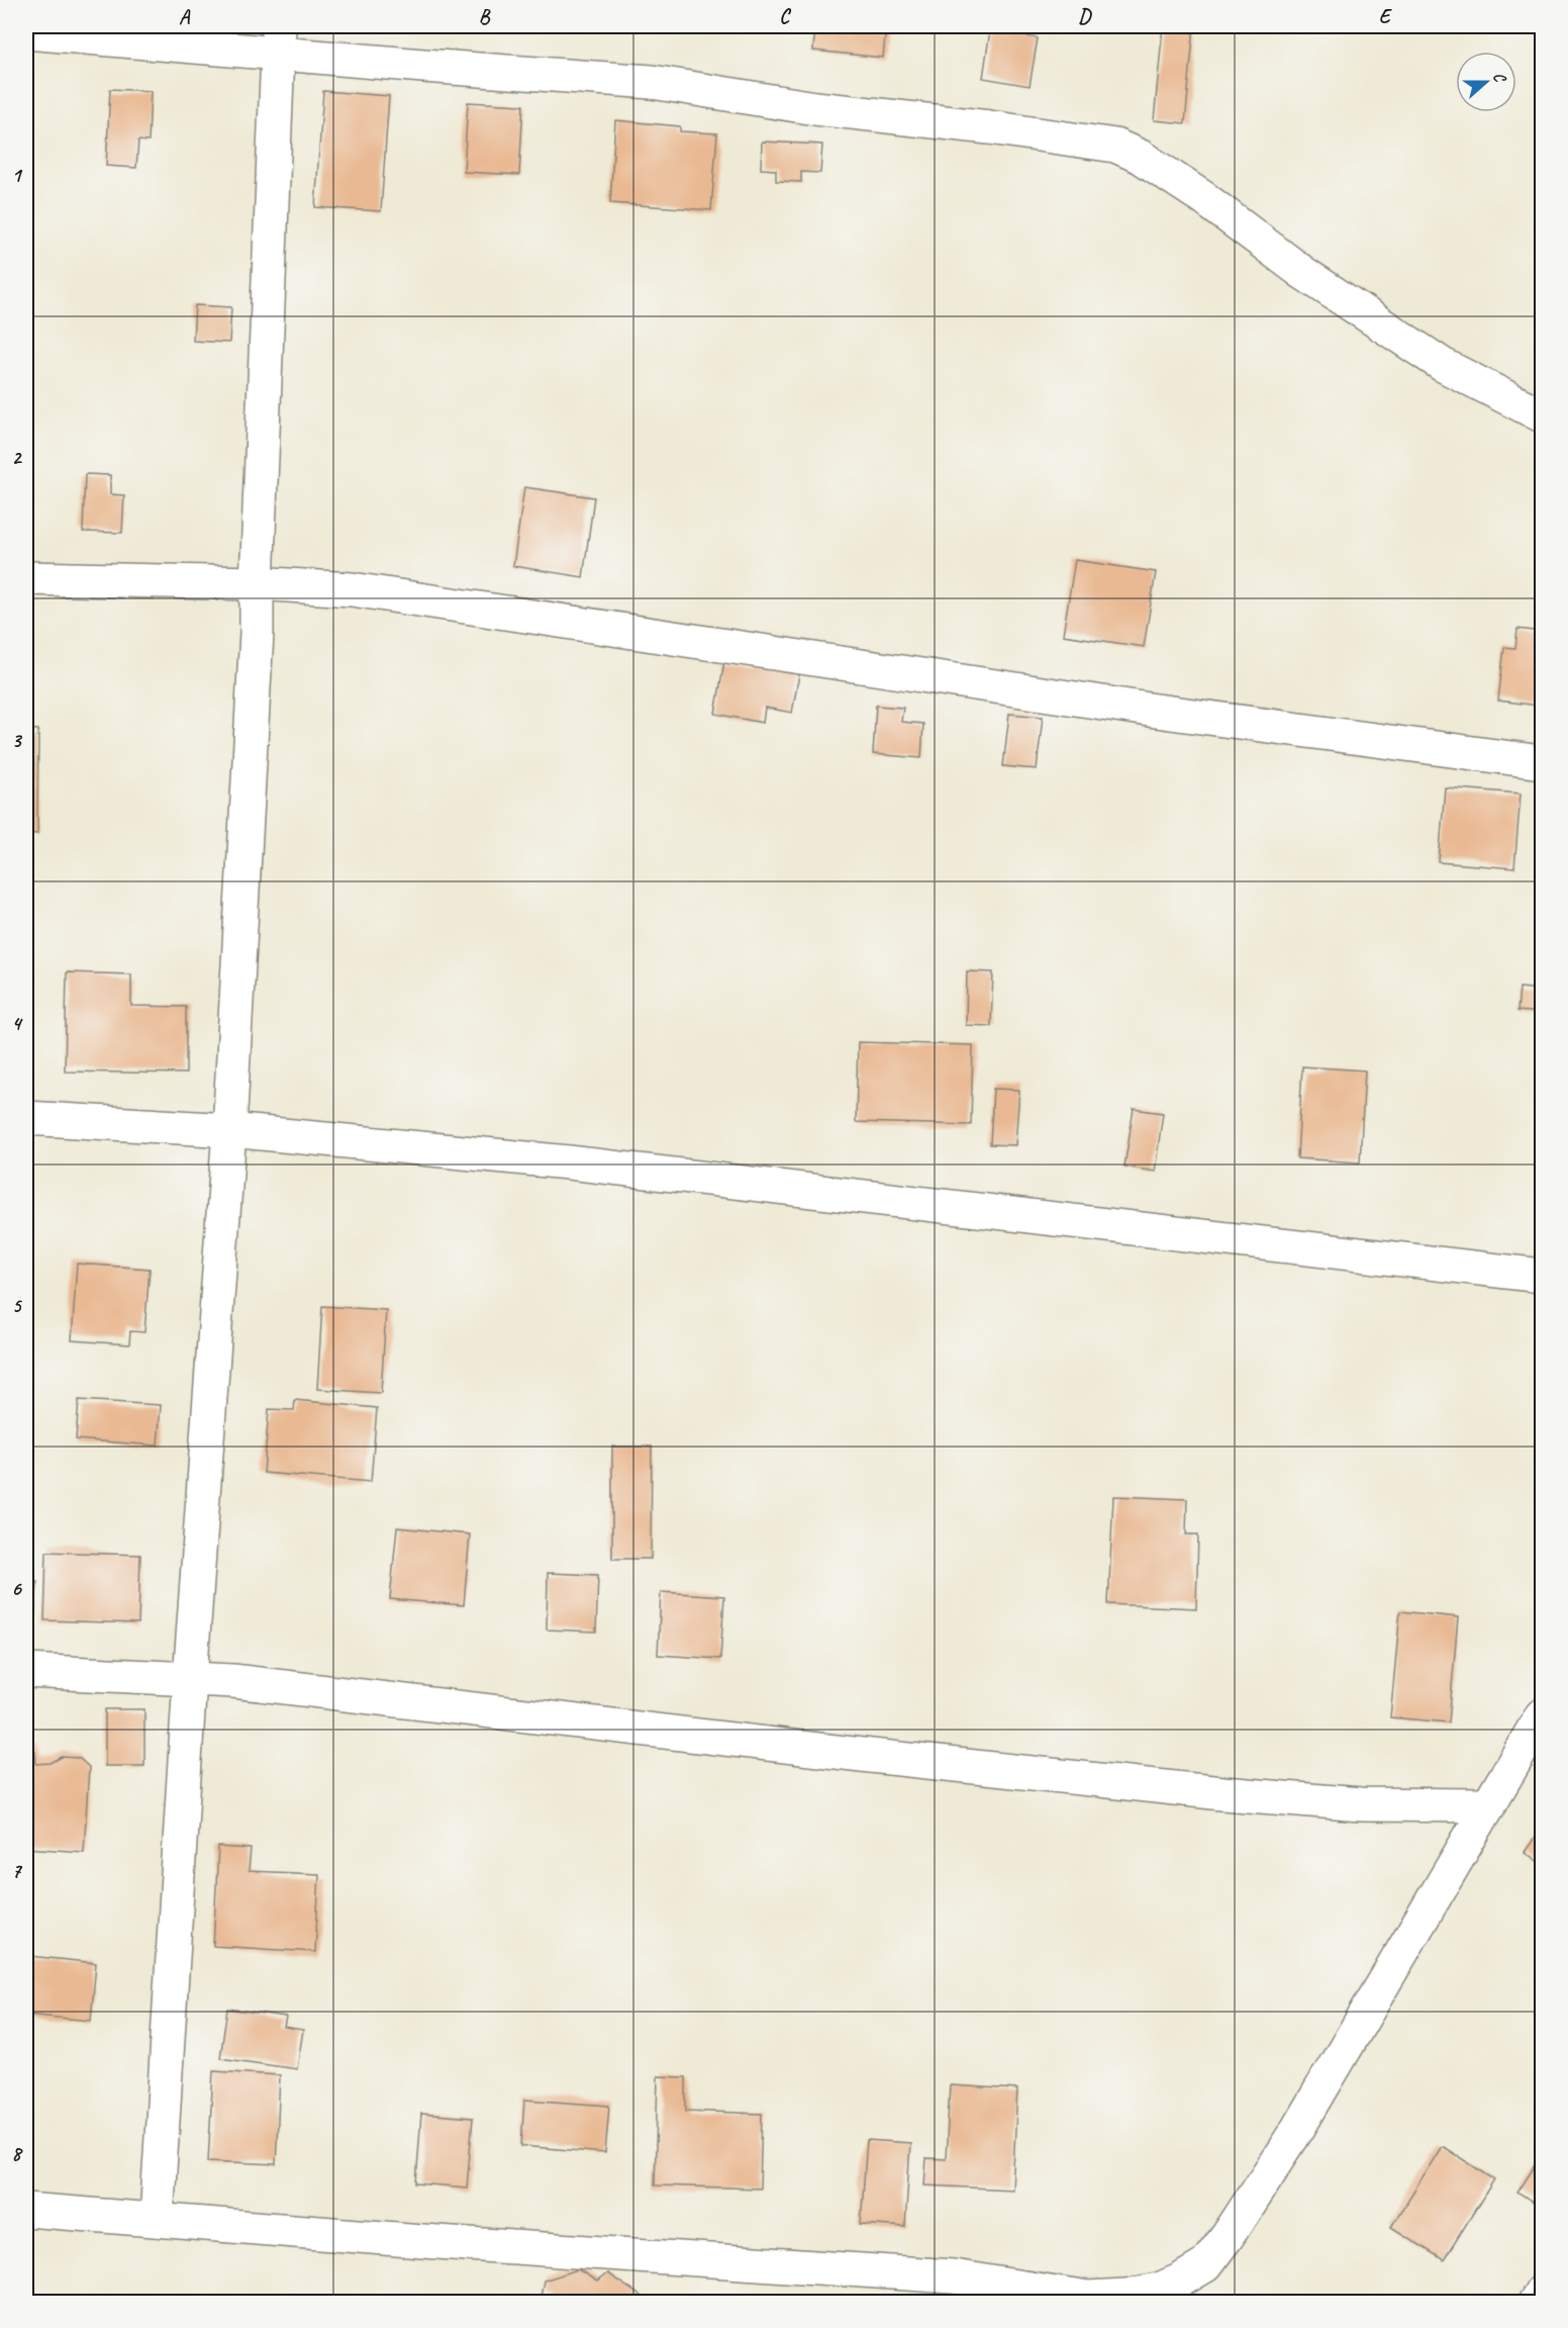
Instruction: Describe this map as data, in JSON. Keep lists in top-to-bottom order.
{
  "north": "right",
  "grid": {
    "columns": [
      "A",
      "B",
      "C",
      "D",
      "E"
    ],
    "rows": [
      "1",
      "2",
      "3",
      "4",
      "5",
      "6",
      "7",
      "8"
    ]
  }
}
